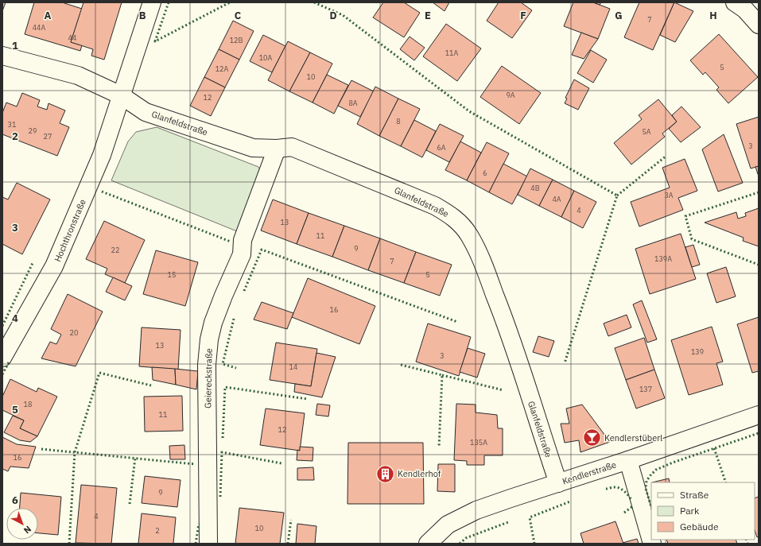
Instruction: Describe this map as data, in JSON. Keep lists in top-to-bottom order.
{
  "streets": {
    "street": [
      "Glanfeldstraße",
      "Hochthronstraße",
      "Geiereckstraße",
      "Kendlerstraße"
    ]
  },
  "crossings": [
    ["Glanfeldstraße", "Hochthronstraße"],
    ["Glanfeldstraße", "Geiereckstraße"],
    ["Glanfeldstraße", "Kendlerstraße"]
  ],
  "places": {
    "bar": ["Kendlerstüberl"],
    "building": ["Kendlerhof"]
  },
  "house_numbers": [
    "7",
    "44A",
    "44",
    "12B",
    "11A",
    "10A",
    "5",
    "12A",
    "10",
    "9A",
    "12",
    "8A",
    "8",
    "31",
    "29",
    "5A",
    "27",
    "3",
    "6A",
    "6",
    "4B",
    "3A",
    "4A",
    "4",
    "13",
    "11",
    "9",
    "22",
    "139A",
    "7",
    "15",
    "5",
    "16",
    "20",
    "13",
    "139",
    "3",
    "14",
    "137",
    "18",
    "11",
    "12",
    "135A",
    "16",
    "9",
    "4",
    "10",
    "2"
  ],
  "legend": ["Straße", "Park", "Gebäude"],
  "north": "bottom right",
  "grid": {
    "columns": [
      "A",
      "B",
      "C",
      "D",
      "E",
      "F",
      "G",
      "H"
    ],
    "rows": [
      "1",
      "2",
      "3",
      "4",
      "5",
      "6"
    ]
  }
}
